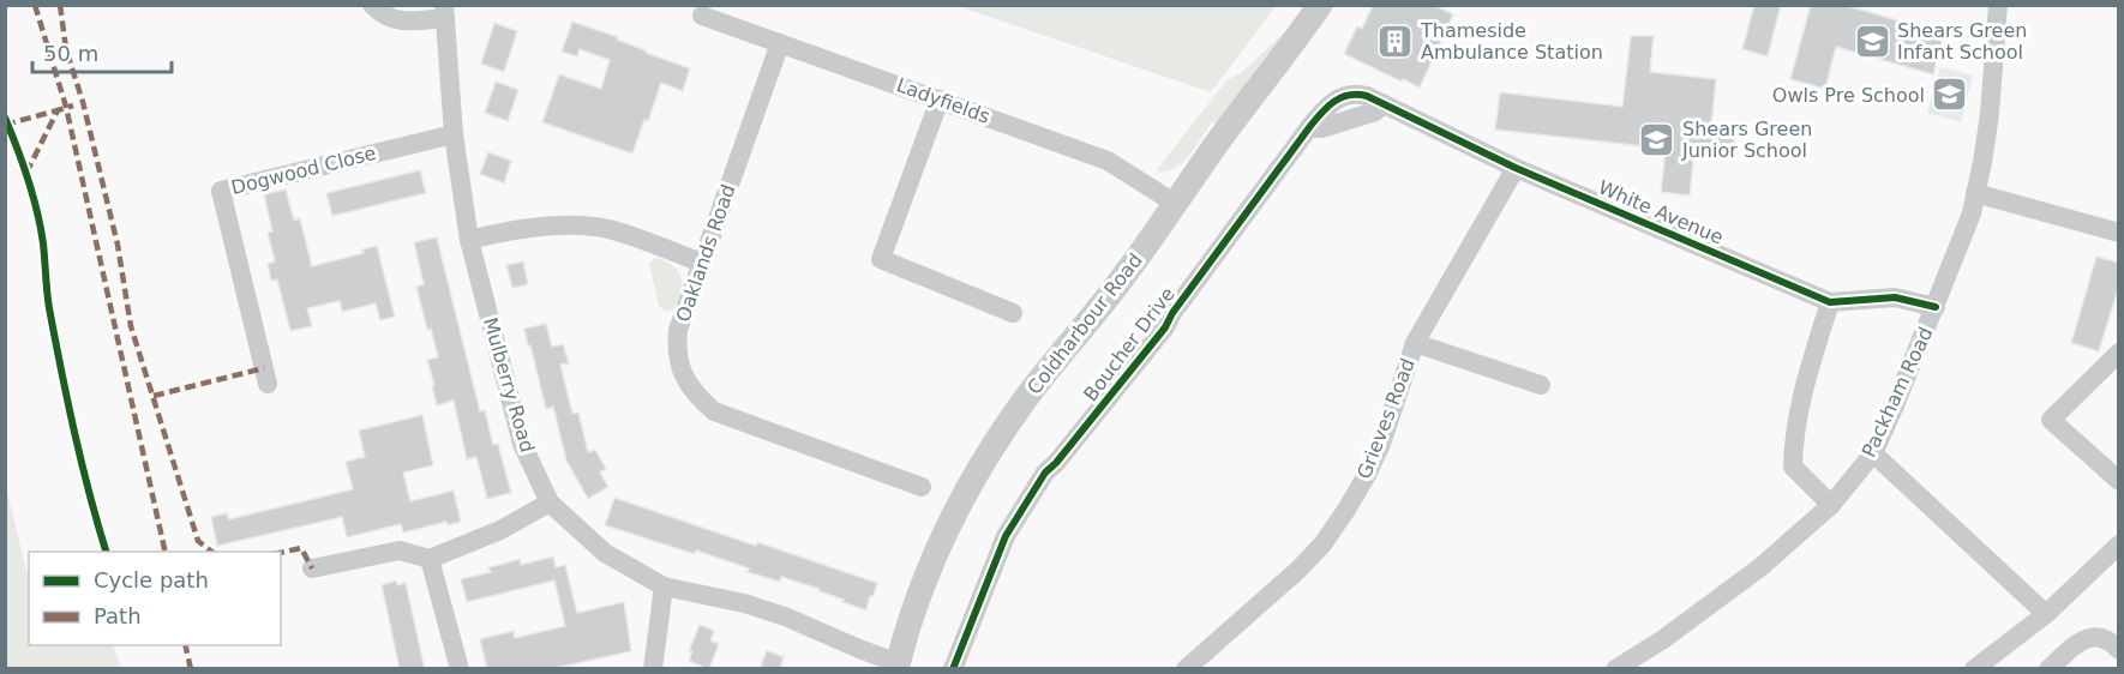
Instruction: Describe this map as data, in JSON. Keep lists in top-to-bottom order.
{
  "streets": {
    "street": [
      "Ladyfields",
      "Dogwood Close",
      "White Avenue",
      "Oaklands Road",
      "Coldharbour Road",
      "Boucher Drive",
      "Mulberry Road",
      "Packham Road",
      "Grieves Road"
    ]
  },
  "crossings": [
    ["Ladyfields", "Oaklands Road"],
    ["Ladyfields", "Coldharbour Road"],
    ["Dogwood Close", "Mulberry Road"],
    ["White Avenue", "Boucher Drive"],
    ["White Avenue", "Packham Road"],
    ["White Avenue", "Grieves Road"],
    ["Coldharbour Road", "Mulberry Road"]
  ],
  "places": {
    "building": ["Thameside Ambulance Station"],
    "school or university": ["Shears Green Infant School", "Owls Pre School", "Shears Green Junior School"]
  },
  "legend": ["Cycle path", "Path"],
  "scale_bar": "50 m"
}
